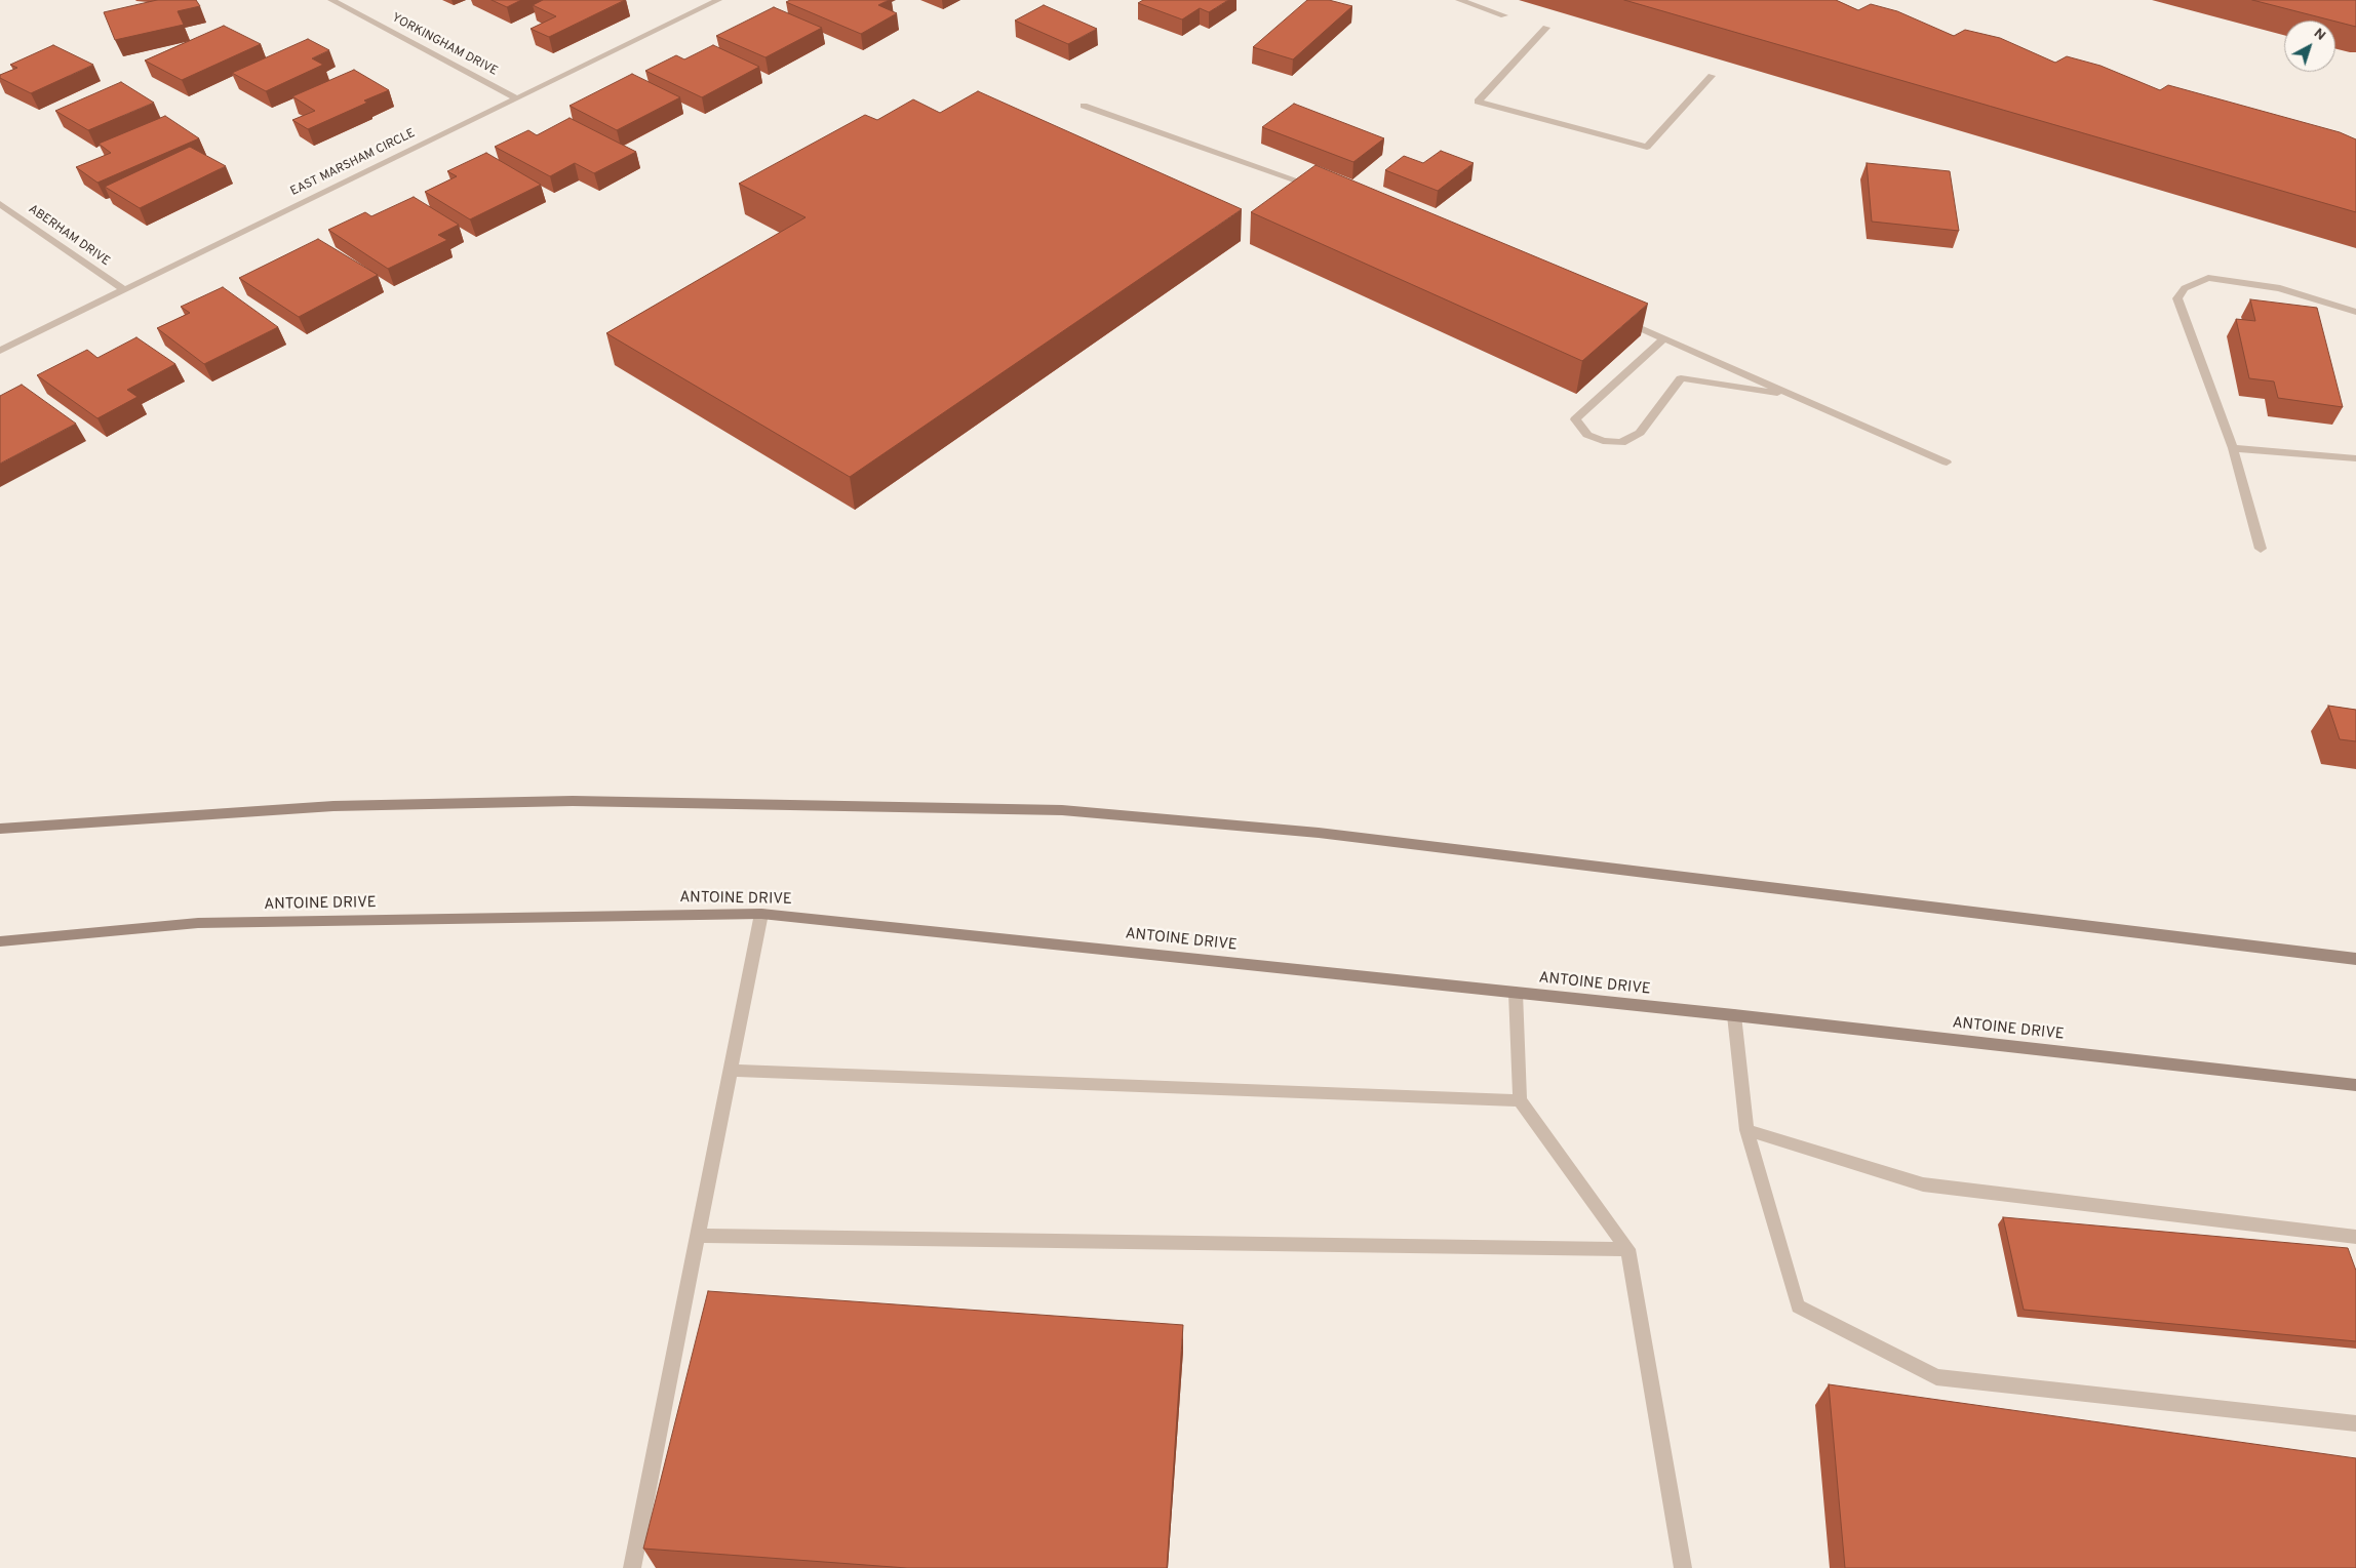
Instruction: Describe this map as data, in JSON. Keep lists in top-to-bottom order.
{
  "streets": {
    "main road": ["ANTOINE DRIVE"],
    "street": ["YORKINGHAM DRIVE", "EAST MARSHAM CIRCLE", "ABERHAM DRIVE"]
  },
  "crossings": [
    ["YORKINGHAM DRIVE", "EAST MARSHAM CIRCLE"],
    ["EAST MARSHAM CIRCLE", "ABERHAM DRIVE"]
  ],
  "north": "top right"
}
